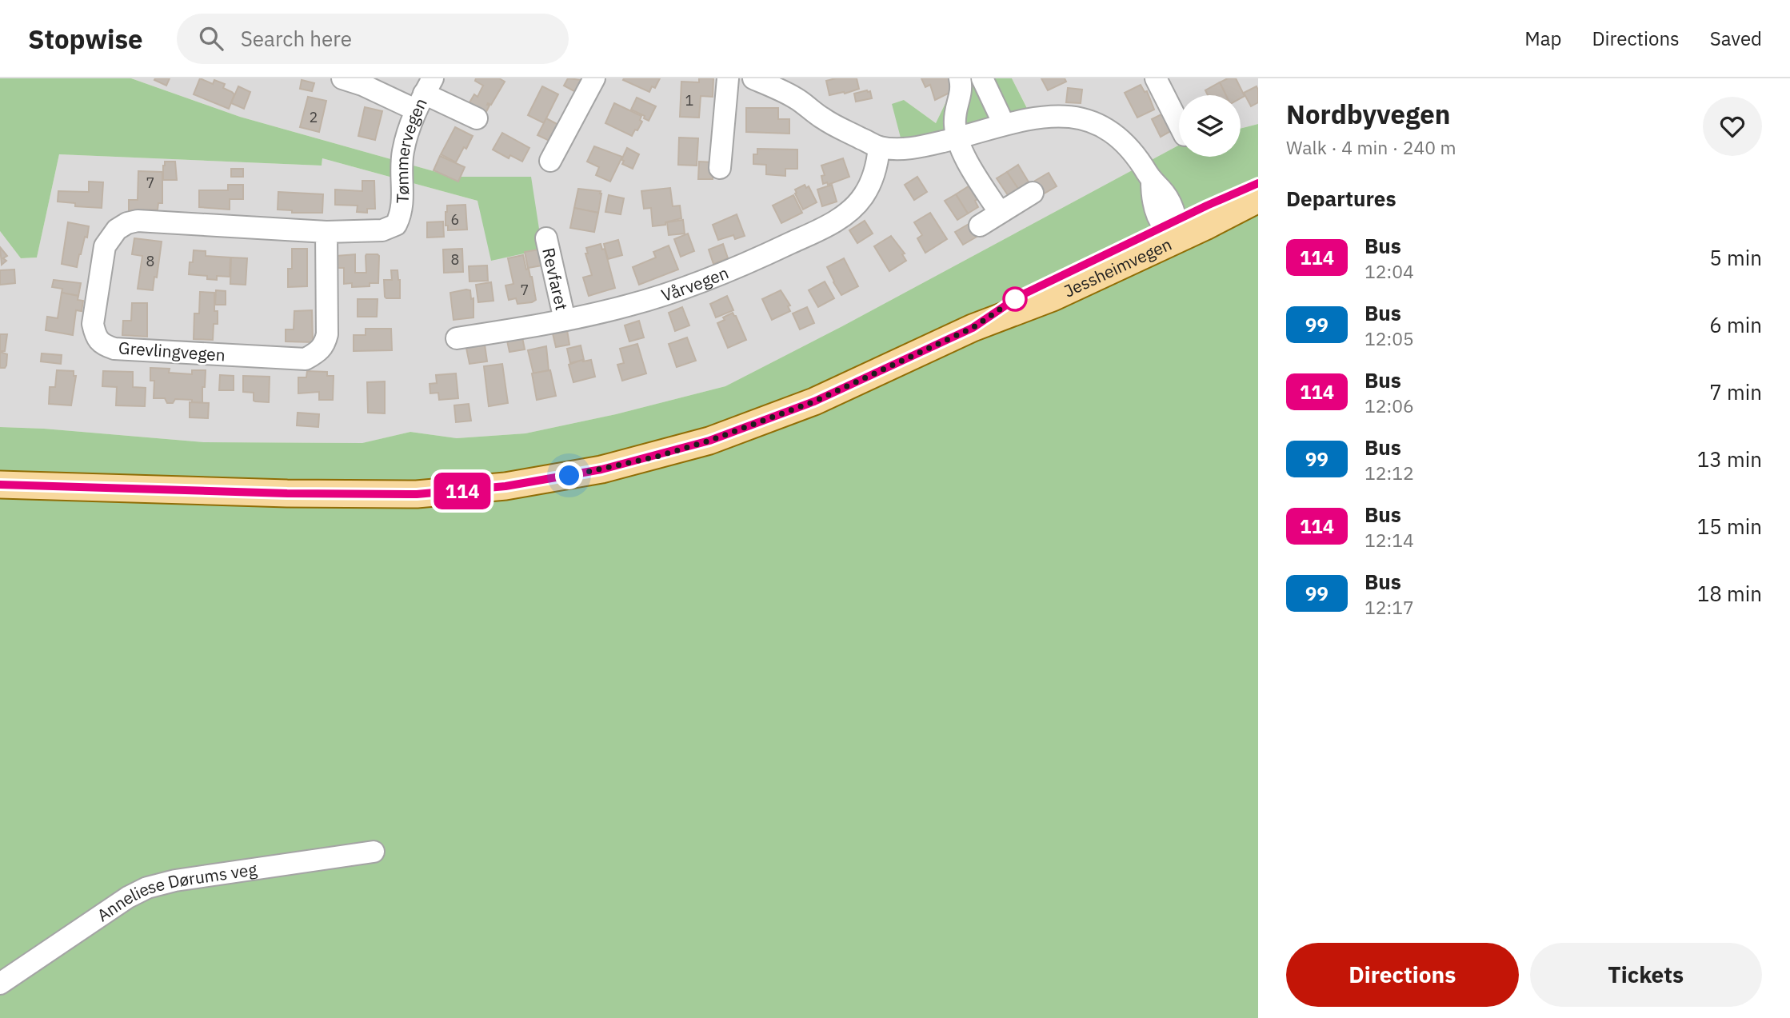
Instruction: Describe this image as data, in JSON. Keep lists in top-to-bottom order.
{
  "streets": {
    "main road": ["Jessheimvegen"],
    "street": [
      "Tømmervegen",
      "Revfaret",
      "Vårvegen",
      "Grevlingvegen",
      "Anneliese Dørums veg"
    ]
  },
  "crossings": [
    ["Tømmervegen", "Grevlingvegen"],
    ["Revfaret", "Vårvegen"]
  ],
  "lines": ["bus line 114"],
  "house_numbers": [
    "1",
    "2",
    "7",
    "6",
    "8",
    "8",
    "7"
  ],
  "page": {
    "header": "Stopwise",
    "search": "Search here",
    "nav": ["Map", "Directions", "Saved"],
    "on_map": "114",
    "heading": [
      ["Nordbyvegen", "Walk · 4 min · 240 m"],
      "Departures"
    ],
    "list": [
      {
        "mark": "114",
        "name": "Bus",
        "note": "12:04",
        "value": "5 min"
      },
      {
        "mark": "99",
        "name": "Bus",
        "note": "12:05",
        "value": "6 min"
      },
      {
        "mark": "114",
        "name": "Bus",
        "note": "12:06",
        "value": "7 min"
      },
      {
        "mark": "99",
        "name": "Bus",
        "note": "12:12",
        "value": "13 min"
      },
      {
        "mark": "114",
        "name": "Bus",
        "note": "12:14",
        "value": "15 min"
      },
      {
        "mark": "99",
        "name": "Bus",
        "note": "12:17",
        "value": "18 min"
      }
    ],
    "buttons": ["Directions", "Tickets"]
  }
}
